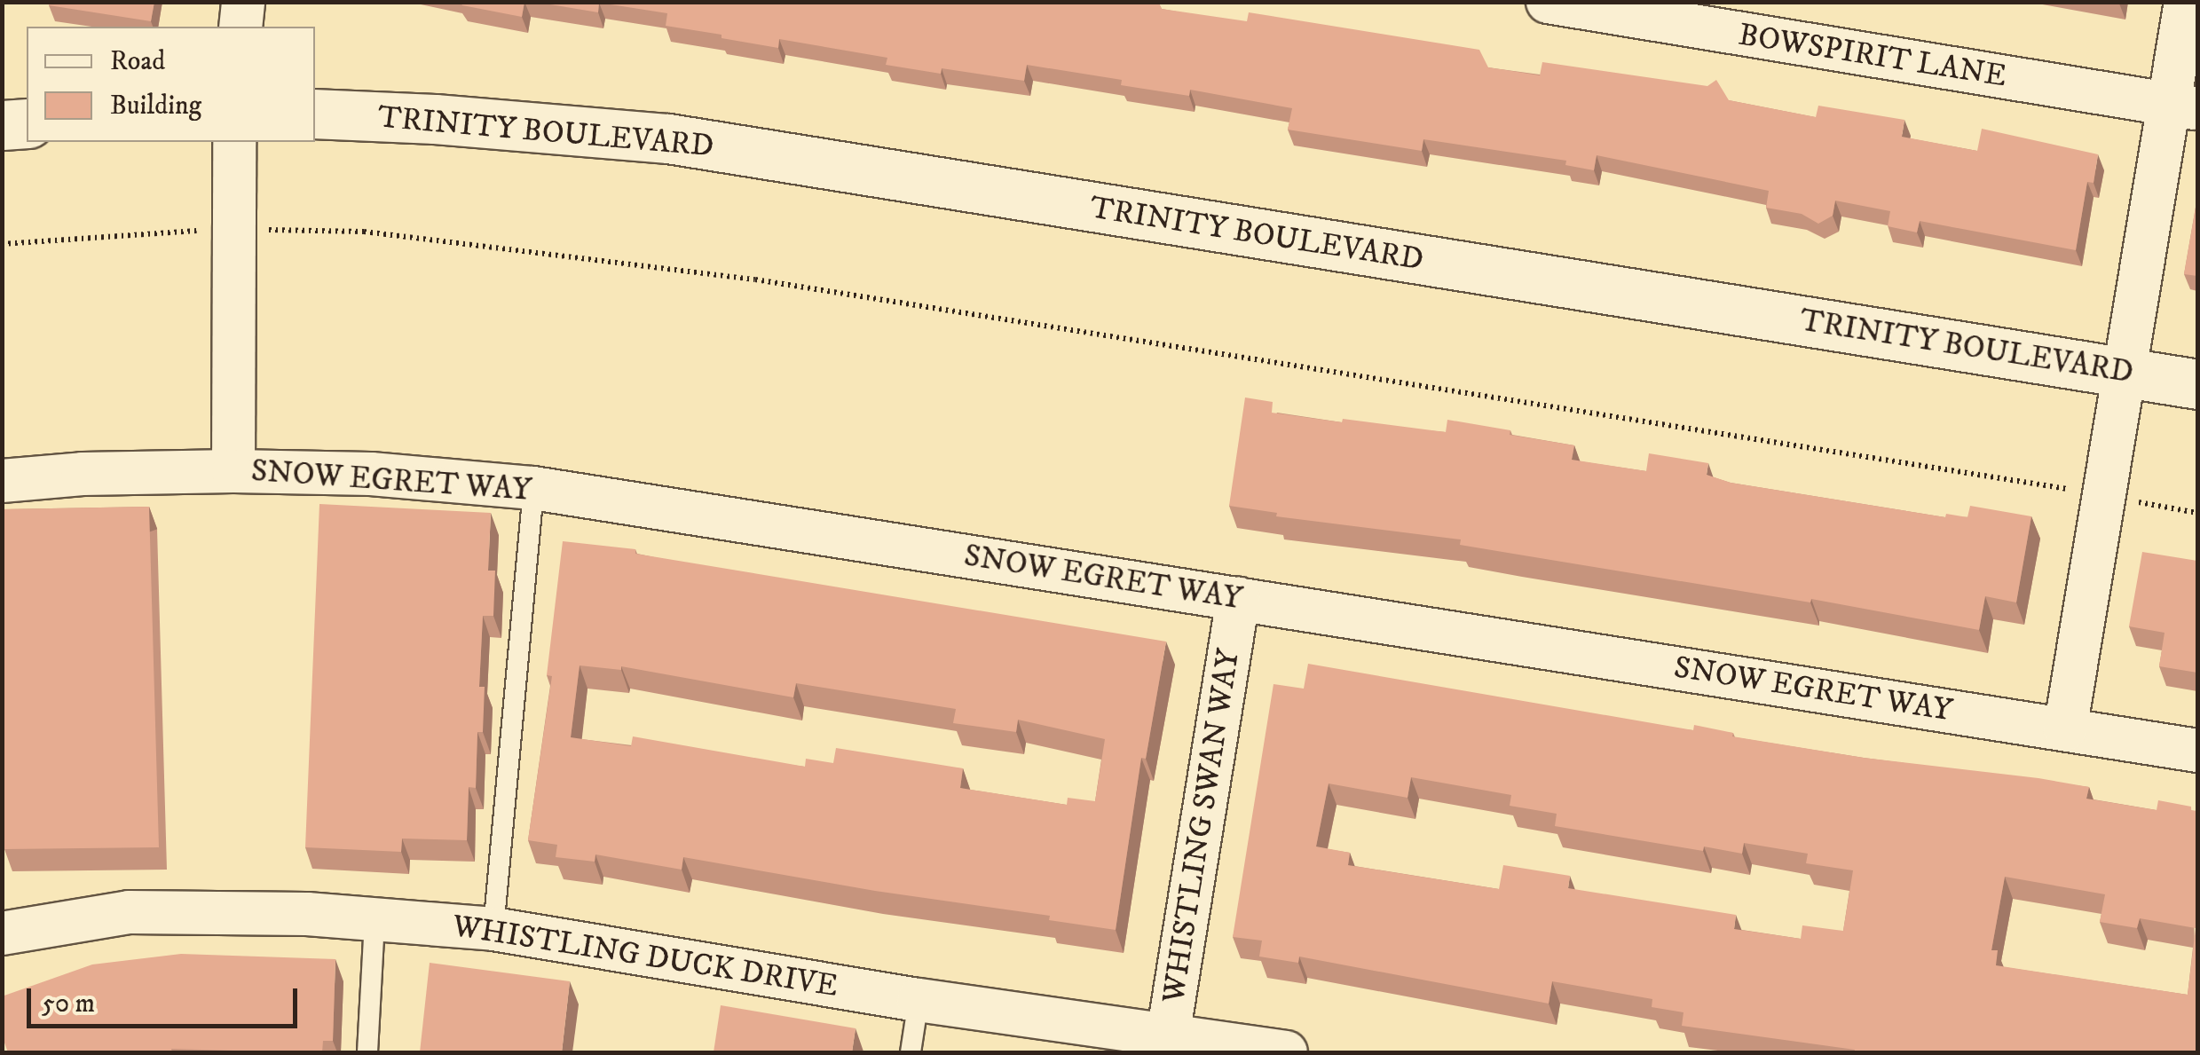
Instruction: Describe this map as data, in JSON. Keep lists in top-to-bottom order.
{
  "streets": {
    "main road": ["TRINITY BOULEVARD"],
    "street": [
      "BOWSPIRIT LANE",
      "SNOW EGRET WAY",
      "WHISTLING SWAN WAY",
      "WHISTLING DUCK DRIVE"
    ]
  },
  "crossings": [
    ["SNOW EGRET WAY", "WHISTLING SWAN WAY"],
    ["WHISTLING SWAN WAY", "WHISTLING DUCK DRIVE"]
  ],
  "legend": ["Road", "Building"],
  "scale_bar": "50 m"
}
